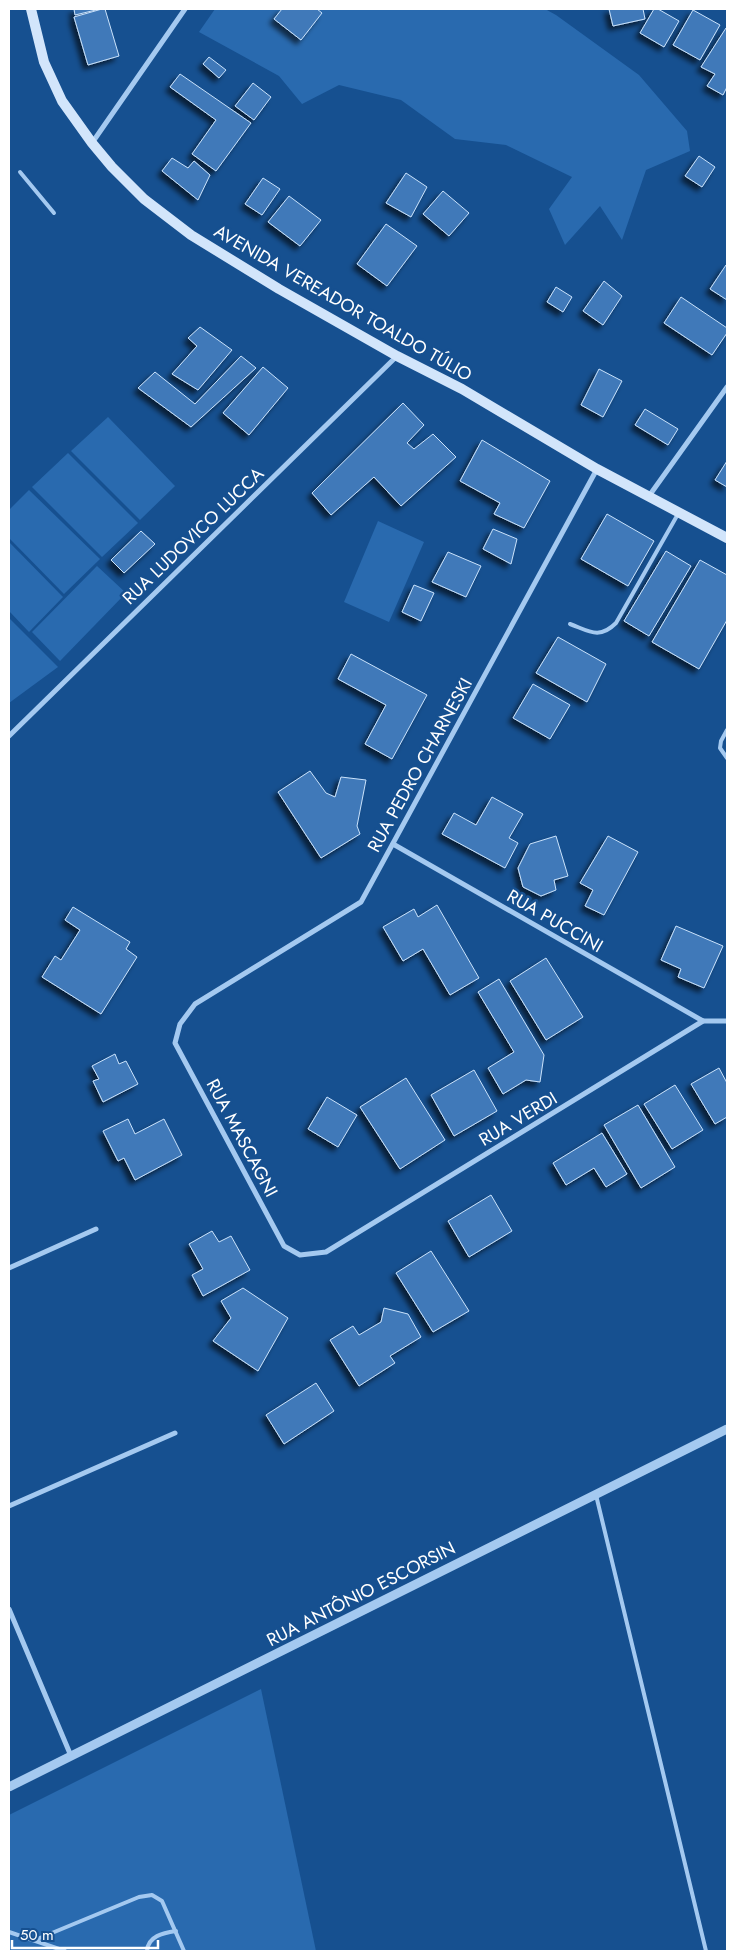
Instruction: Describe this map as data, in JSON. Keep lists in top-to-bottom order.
{
  "streets": {
    "main road": ["AVENIDA VEREADOR TOALDO TÚLIO"],
    "street": [
      "RUA LUDOVICO LUCCA",
      "RUA PEDRO CHARNESKI",
      "RUA PUCCINI",
      "RUA VERDI",
      "RUA MASCAGNI",
      "RUA ANTÔNIO ESCORSIN"
    ]
  },
  "crossings": [
    ["AVENIDA VEREADOR TOALDO TÚLIO", "RUA LUDOVICO LUCCA"],
    ["AVENIDA VEREADOR TOALDO TÚLIO", "RUA PEDRO CHARNESKI"],
    ["RUA PEDRO CHARNESKI", "RUA PUCCINI"],
    ["RUA PEDRO CHARNESKI", "RUA MASCAGNI"],
    ["RUA PUCCINI", "RUA VERDI"],
    ["RUA VERDI", "RUA MASCAGNI"]
  ],
  "scale_bar": "50 m"
}
